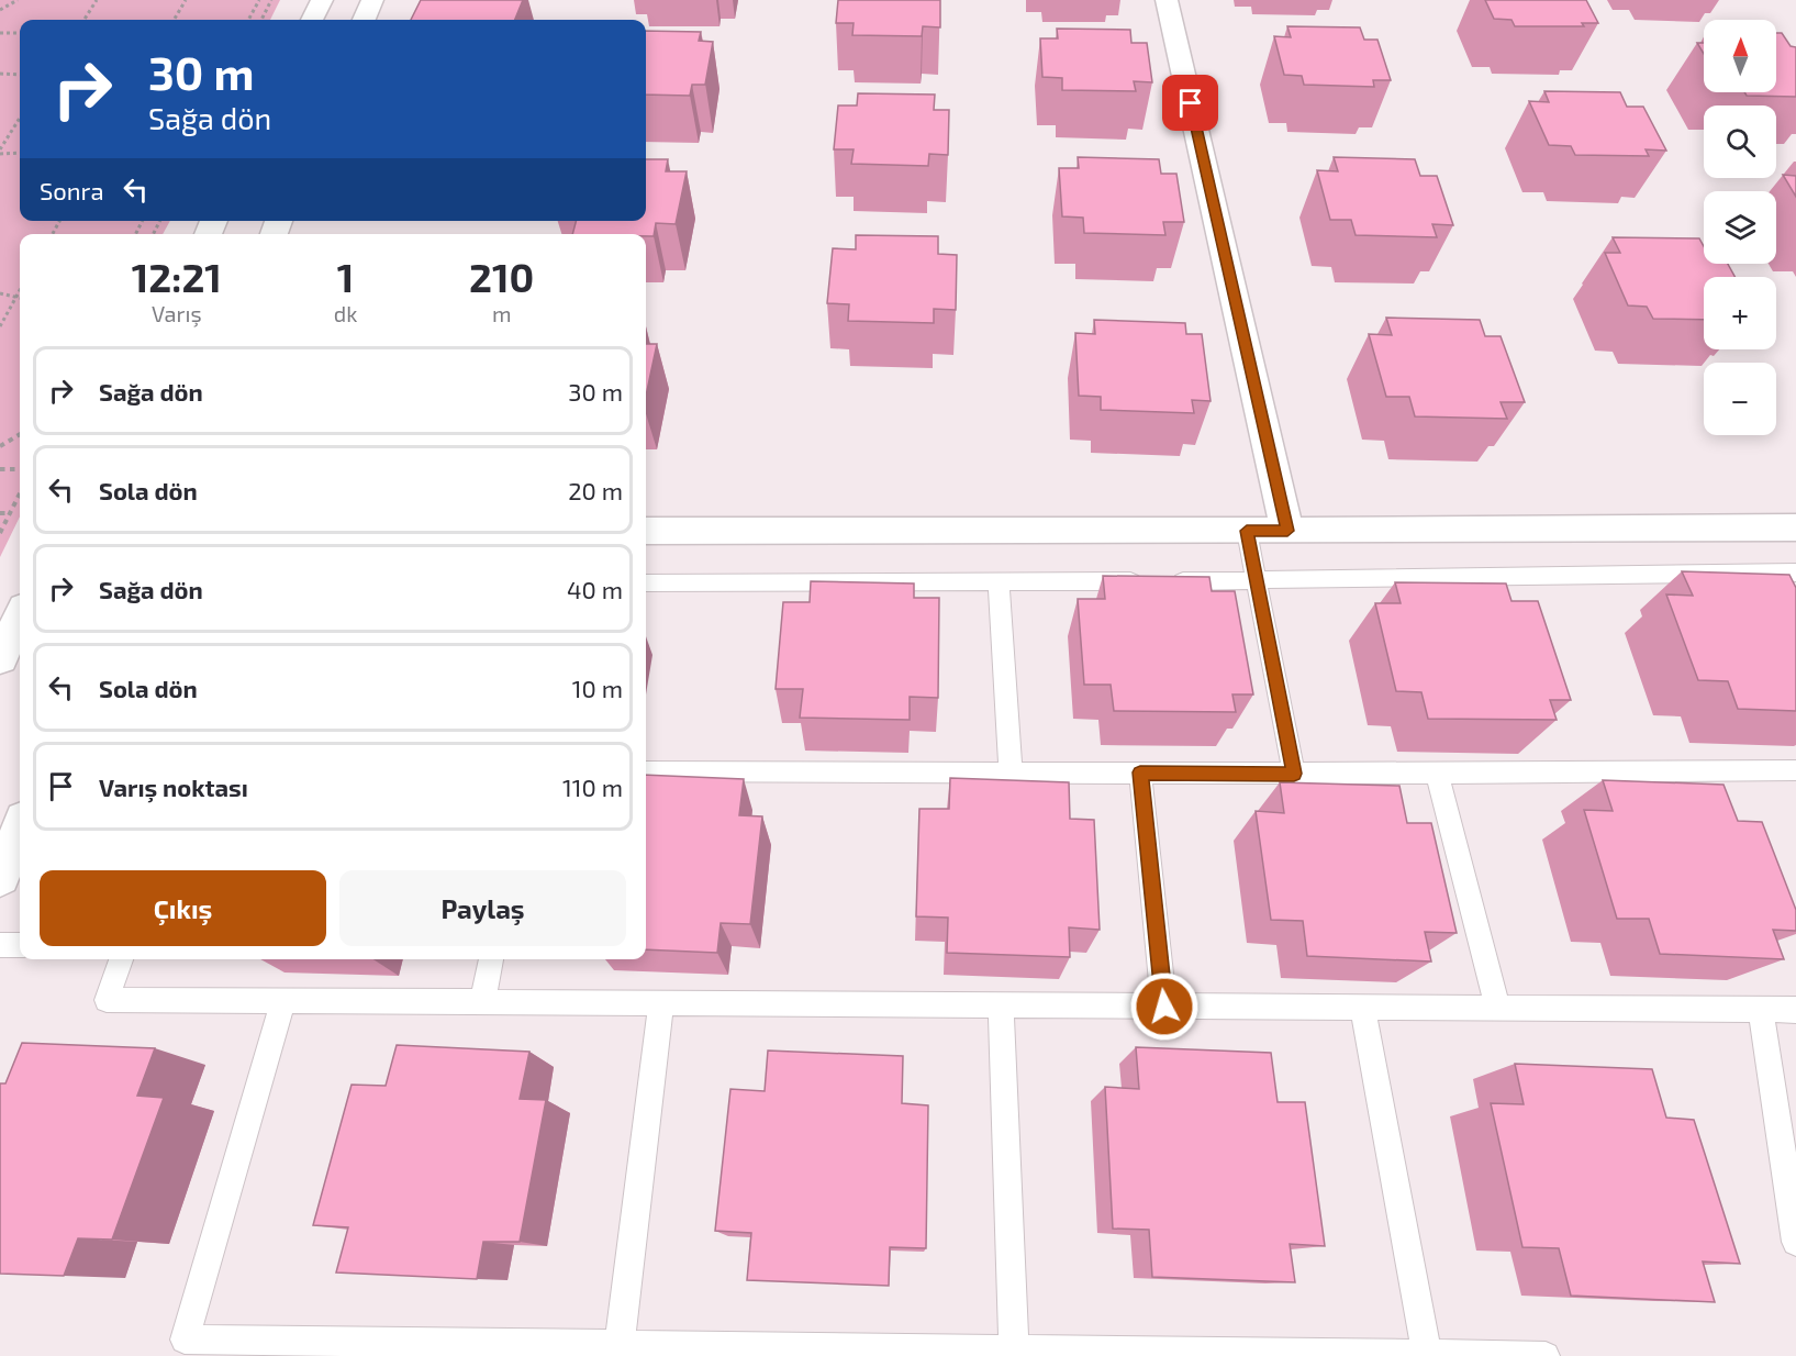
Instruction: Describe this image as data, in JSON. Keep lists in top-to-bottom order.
{
  "north": "top",
  "page": {
    "map_buttons": ["+", "−"],
    "turn": ["30 m", "Sağa dön"],
    "then": "Sonra",
    "eta": [
      "12:21",
      "Varış",
      "1",
      "dk",
      "210",
      "m"
    ],
    "list": [
      {
        "name": "Sağa dön",
        "value": "30 m"
      },
      {
        "name": "Sola dön",
        "value": "20 m"
      },
      {
        "name": "Sağa dön",
        "value": "40 m"
      },
      {
        "name": "Sola dön",
        "value": "10 m"
      },
      {
        "name": "Varış noktası",
        "value": "110 m"
      }
    ],
    "buttons": ["Çıkış", "Paylaş"]
  }
}
